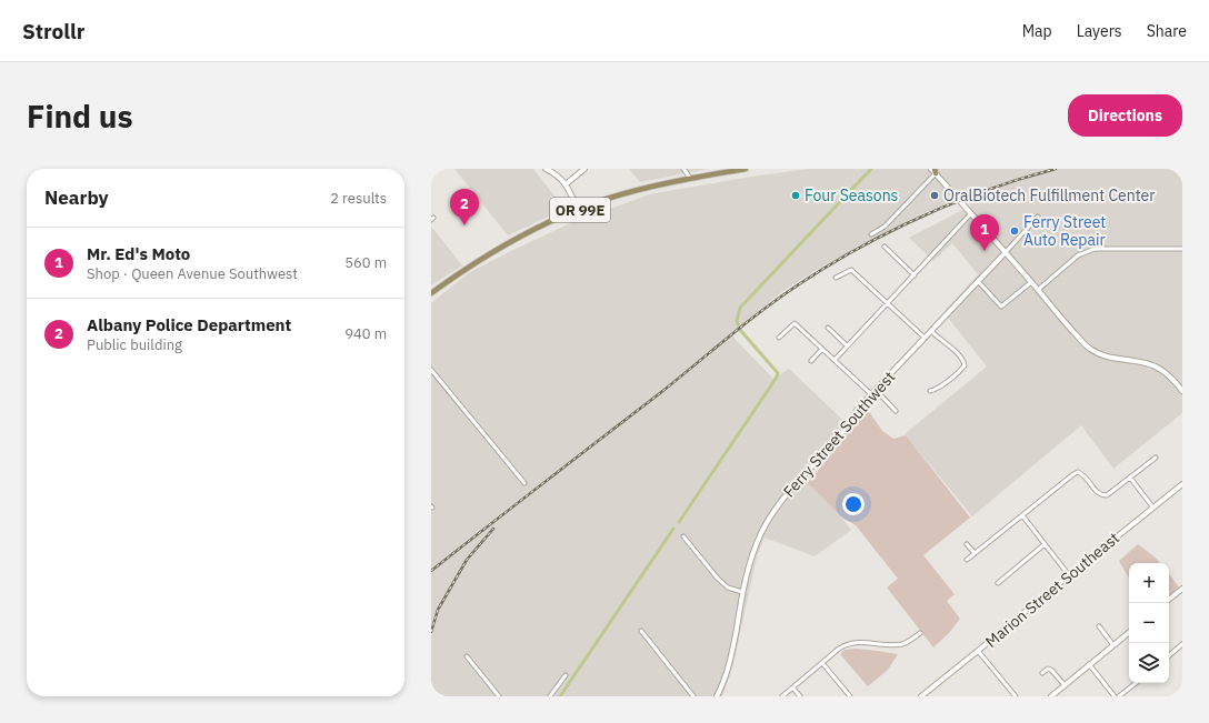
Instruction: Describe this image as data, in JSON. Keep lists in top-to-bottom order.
{
  "streets": {
    "main road": ["OR 99E"],
    "street": ["Ferry Street Southwest", "Marion Street Southeast"]
  },
  "places": ["Four Seasons", "OralBiotech Fulfillment Center", "Ferry Street Auto Repair"],
  "page": {
    "header": "Strollr",
    "nav": ["Map", "Layers", "Share"],
    "buttons": "Directions",
    "title": "Find us",
    "heading": ["Nearby", "2 results"],
    "pins": ["2", "1"],
    "list": [
      {
        "mark": "1",
        "name": "Mr. Ed's Moto",
        "note": "Shop · Queen Avenue Southwest",
        "value": "560 m"
      },
      {
        "mark": "2",
        "name": "Albany Police Department",
        "note": "Public building",
        "value": "940 m"
      }
    ],
    "map_buttons": ["+", "−"]
  }
}
